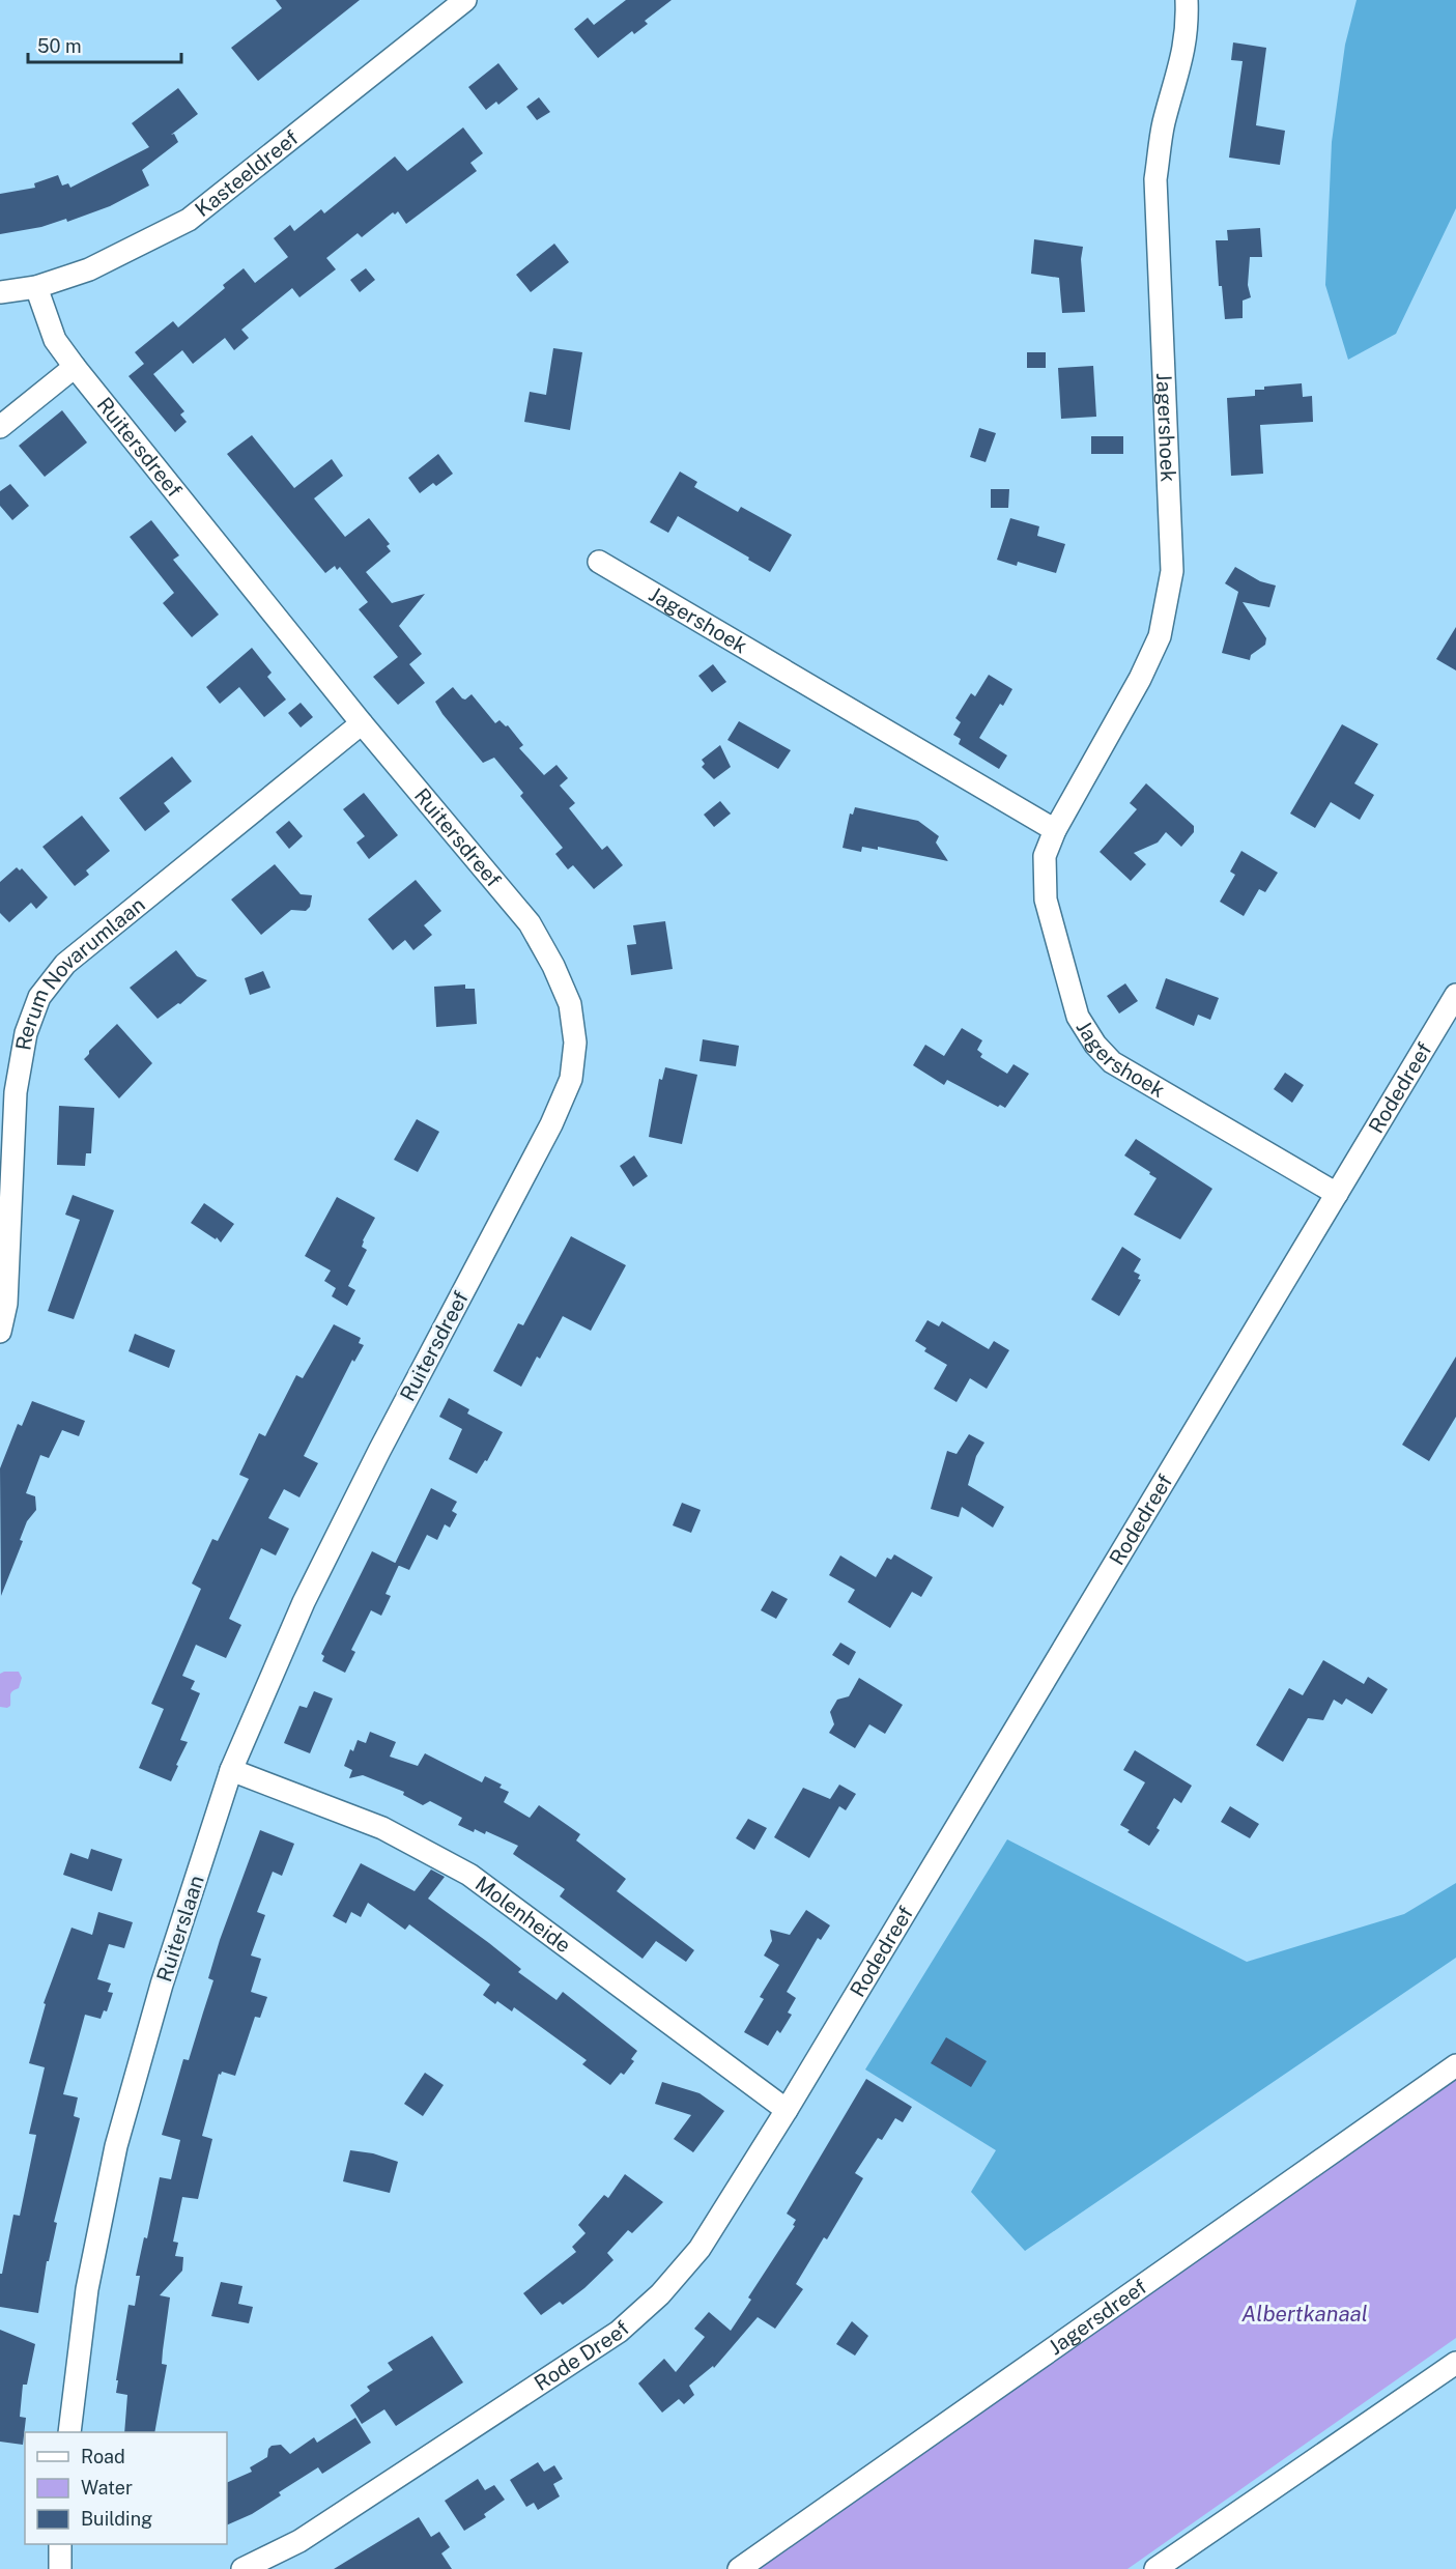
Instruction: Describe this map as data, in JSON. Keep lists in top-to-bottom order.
{
  "streets": {
    "street": [
      "Kasteeldreef",
      "Jagershoek",
      "Ruitersdreef",
      "Rerum Novarumlaan",
      "Rodedreef",
      "Molenheide",
      "Ruiterslaan",
      "Jagersdreef",
      "Rode Dreef"
    ]
  },
  "crossings": [
    ["Kasteeldreef", "Ruitersdreef"],
    ["Jagershoek", "Rodedreef"],
    ["Ruitersdreef", "Rerum Novarumlaan"],
    ["Ruitersdreef", "Ruiterslaan"],
    ["Rodedreef", "Rode Dreef"],
    ["Molenheide", "Ruiterslaan"],
    ["Molenheide", "Rode Dreef"]
  ],
  "water": ["Albertkanaal"],
  "legend": ["Road", "Water", "Building"],
  "scale_bar": "50 m"
}
